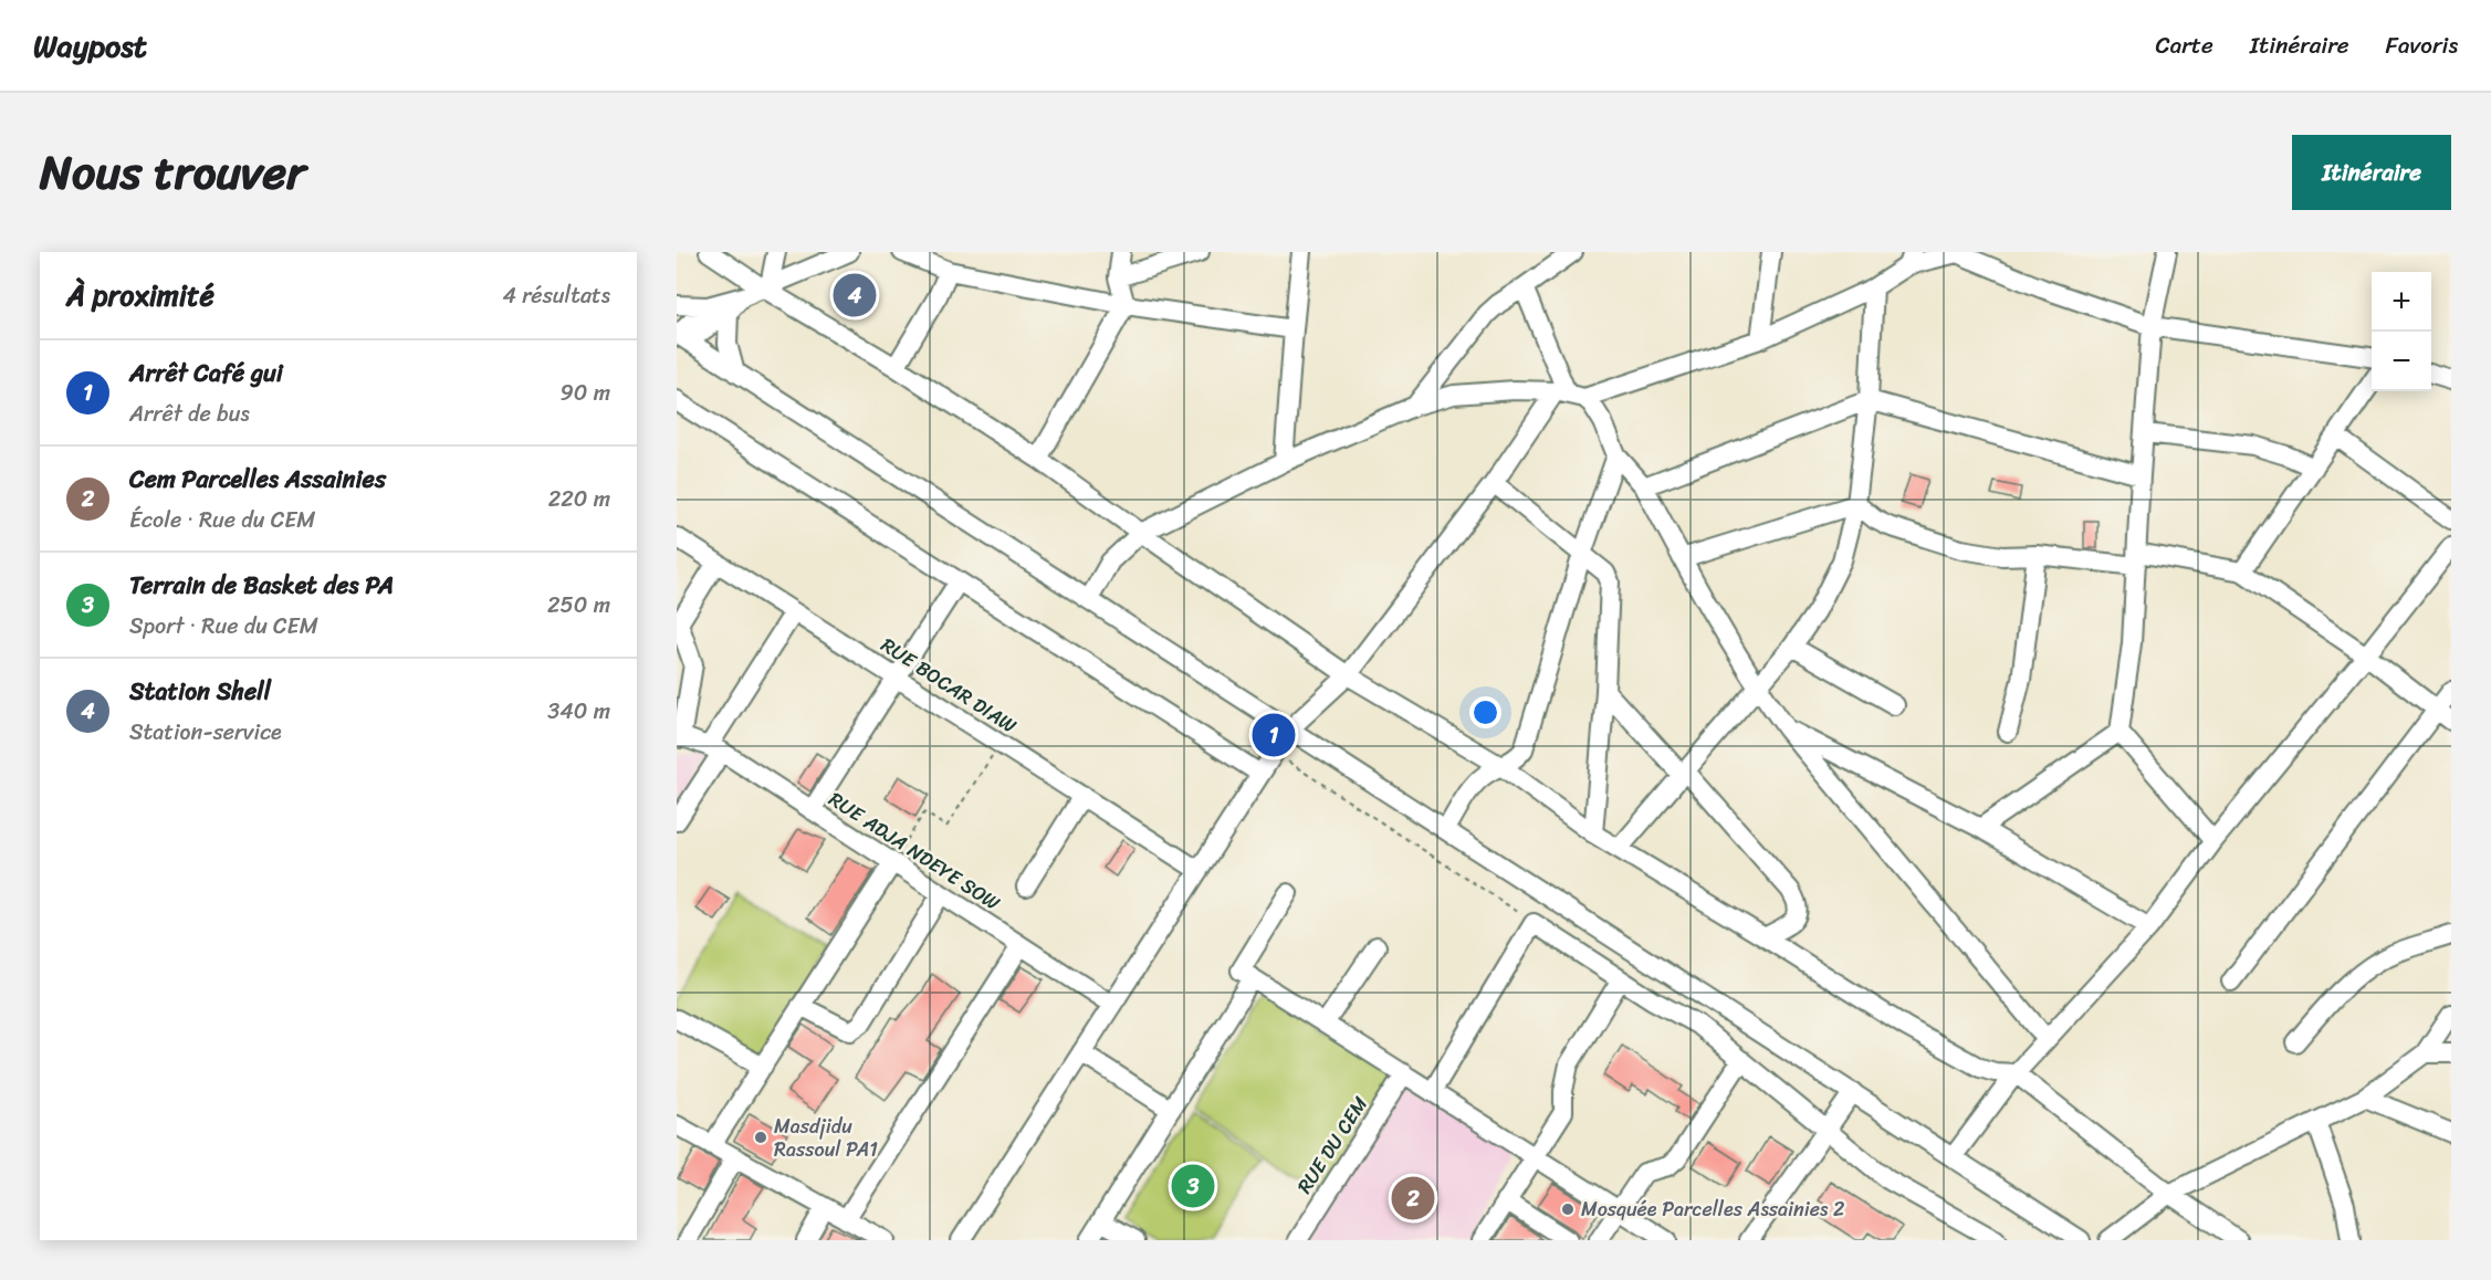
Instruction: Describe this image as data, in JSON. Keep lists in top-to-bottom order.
{
  "streets": {
    "street": ["RUE BOCAR DIAW", "RUE ADJA NDEYE SOW", "RUE DU CEM"]
  },
  "places": ["Masdjidu Rassoul PA1", "Mosquée Parcelles Assainies 2"],
  "page": {
    "header": "Waypost",
    "nav": ["Carte", "Itinéraire", "Favoris"],
    "title": "Nous trouver",
    "buttons": "Itinéraire",
    "heading": ["À proximité", "4 résultats"],
    "pins": [
      "4",
      "1",
      "3",
      "2"
    ],
    "map_buttons": ["+", "−"],
    "list": [
      {
        "mark": "1",
        "name": "Arrêt Café gui",
        "note": "Arrêt de bus",
        "value": "90 m"
      },
      {
        "mark": "2",
        "name": "Cem Parcelles Assainies",
        "note": "École · Rue du CEM",
        "value": "220 m"
      },
      {
        "mark": "3",
        "name": "Terrain de Basket des PA",
        "note": "Sport · Rue du CEM",
        "value": "250 m"
      },
      {
        "mark": "4",
        "name": "Station Shell",
        "note": "Station-service",
        "value": "340 m"
      }
    ]
  }
}
